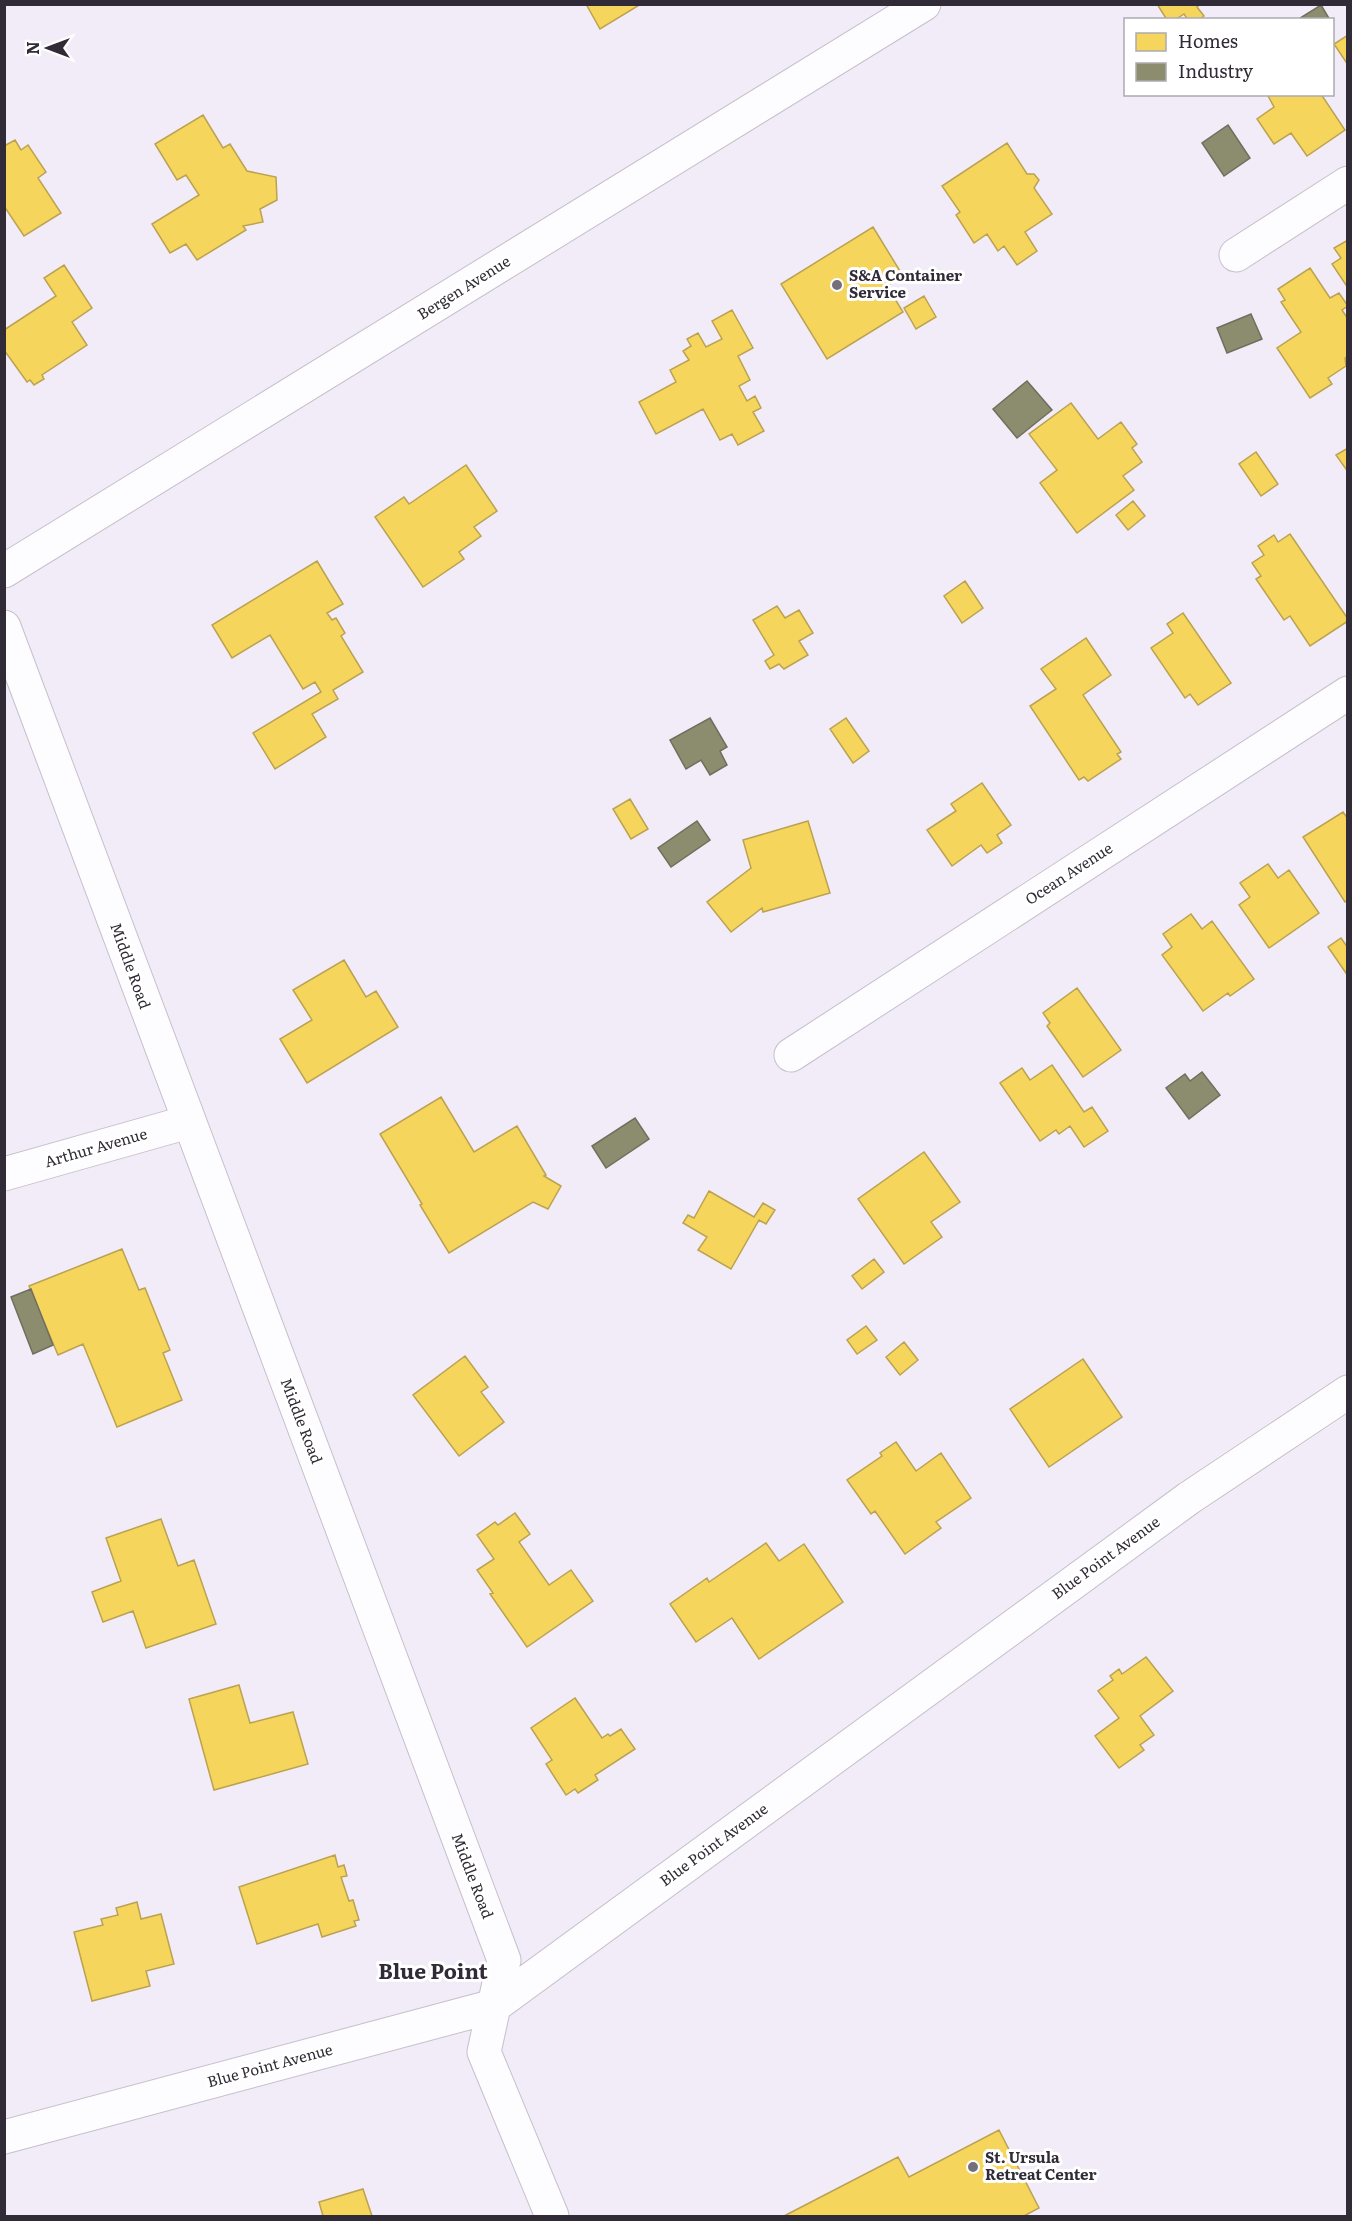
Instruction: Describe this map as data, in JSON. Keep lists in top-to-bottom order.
{
  "streets": {
    "street": [
      "Bergen Avenue",
      "Ocean Avenue",
      "Middle Road",
      "Arthur Avenue",
      "Blue Point Avenue"
    ]
  },
  "crossings": [
    ["Middle Road", "Arthur Avenue"],
    ["Middle Road", "Blue Point Avenue"]
  ],
  "districts": ["Blue Point"],
  "places": ["S&A Container Service", "St. Ursula Retreat Center"],
  "legend": ["Homes", "Industry"],
  "north": "left"
}
